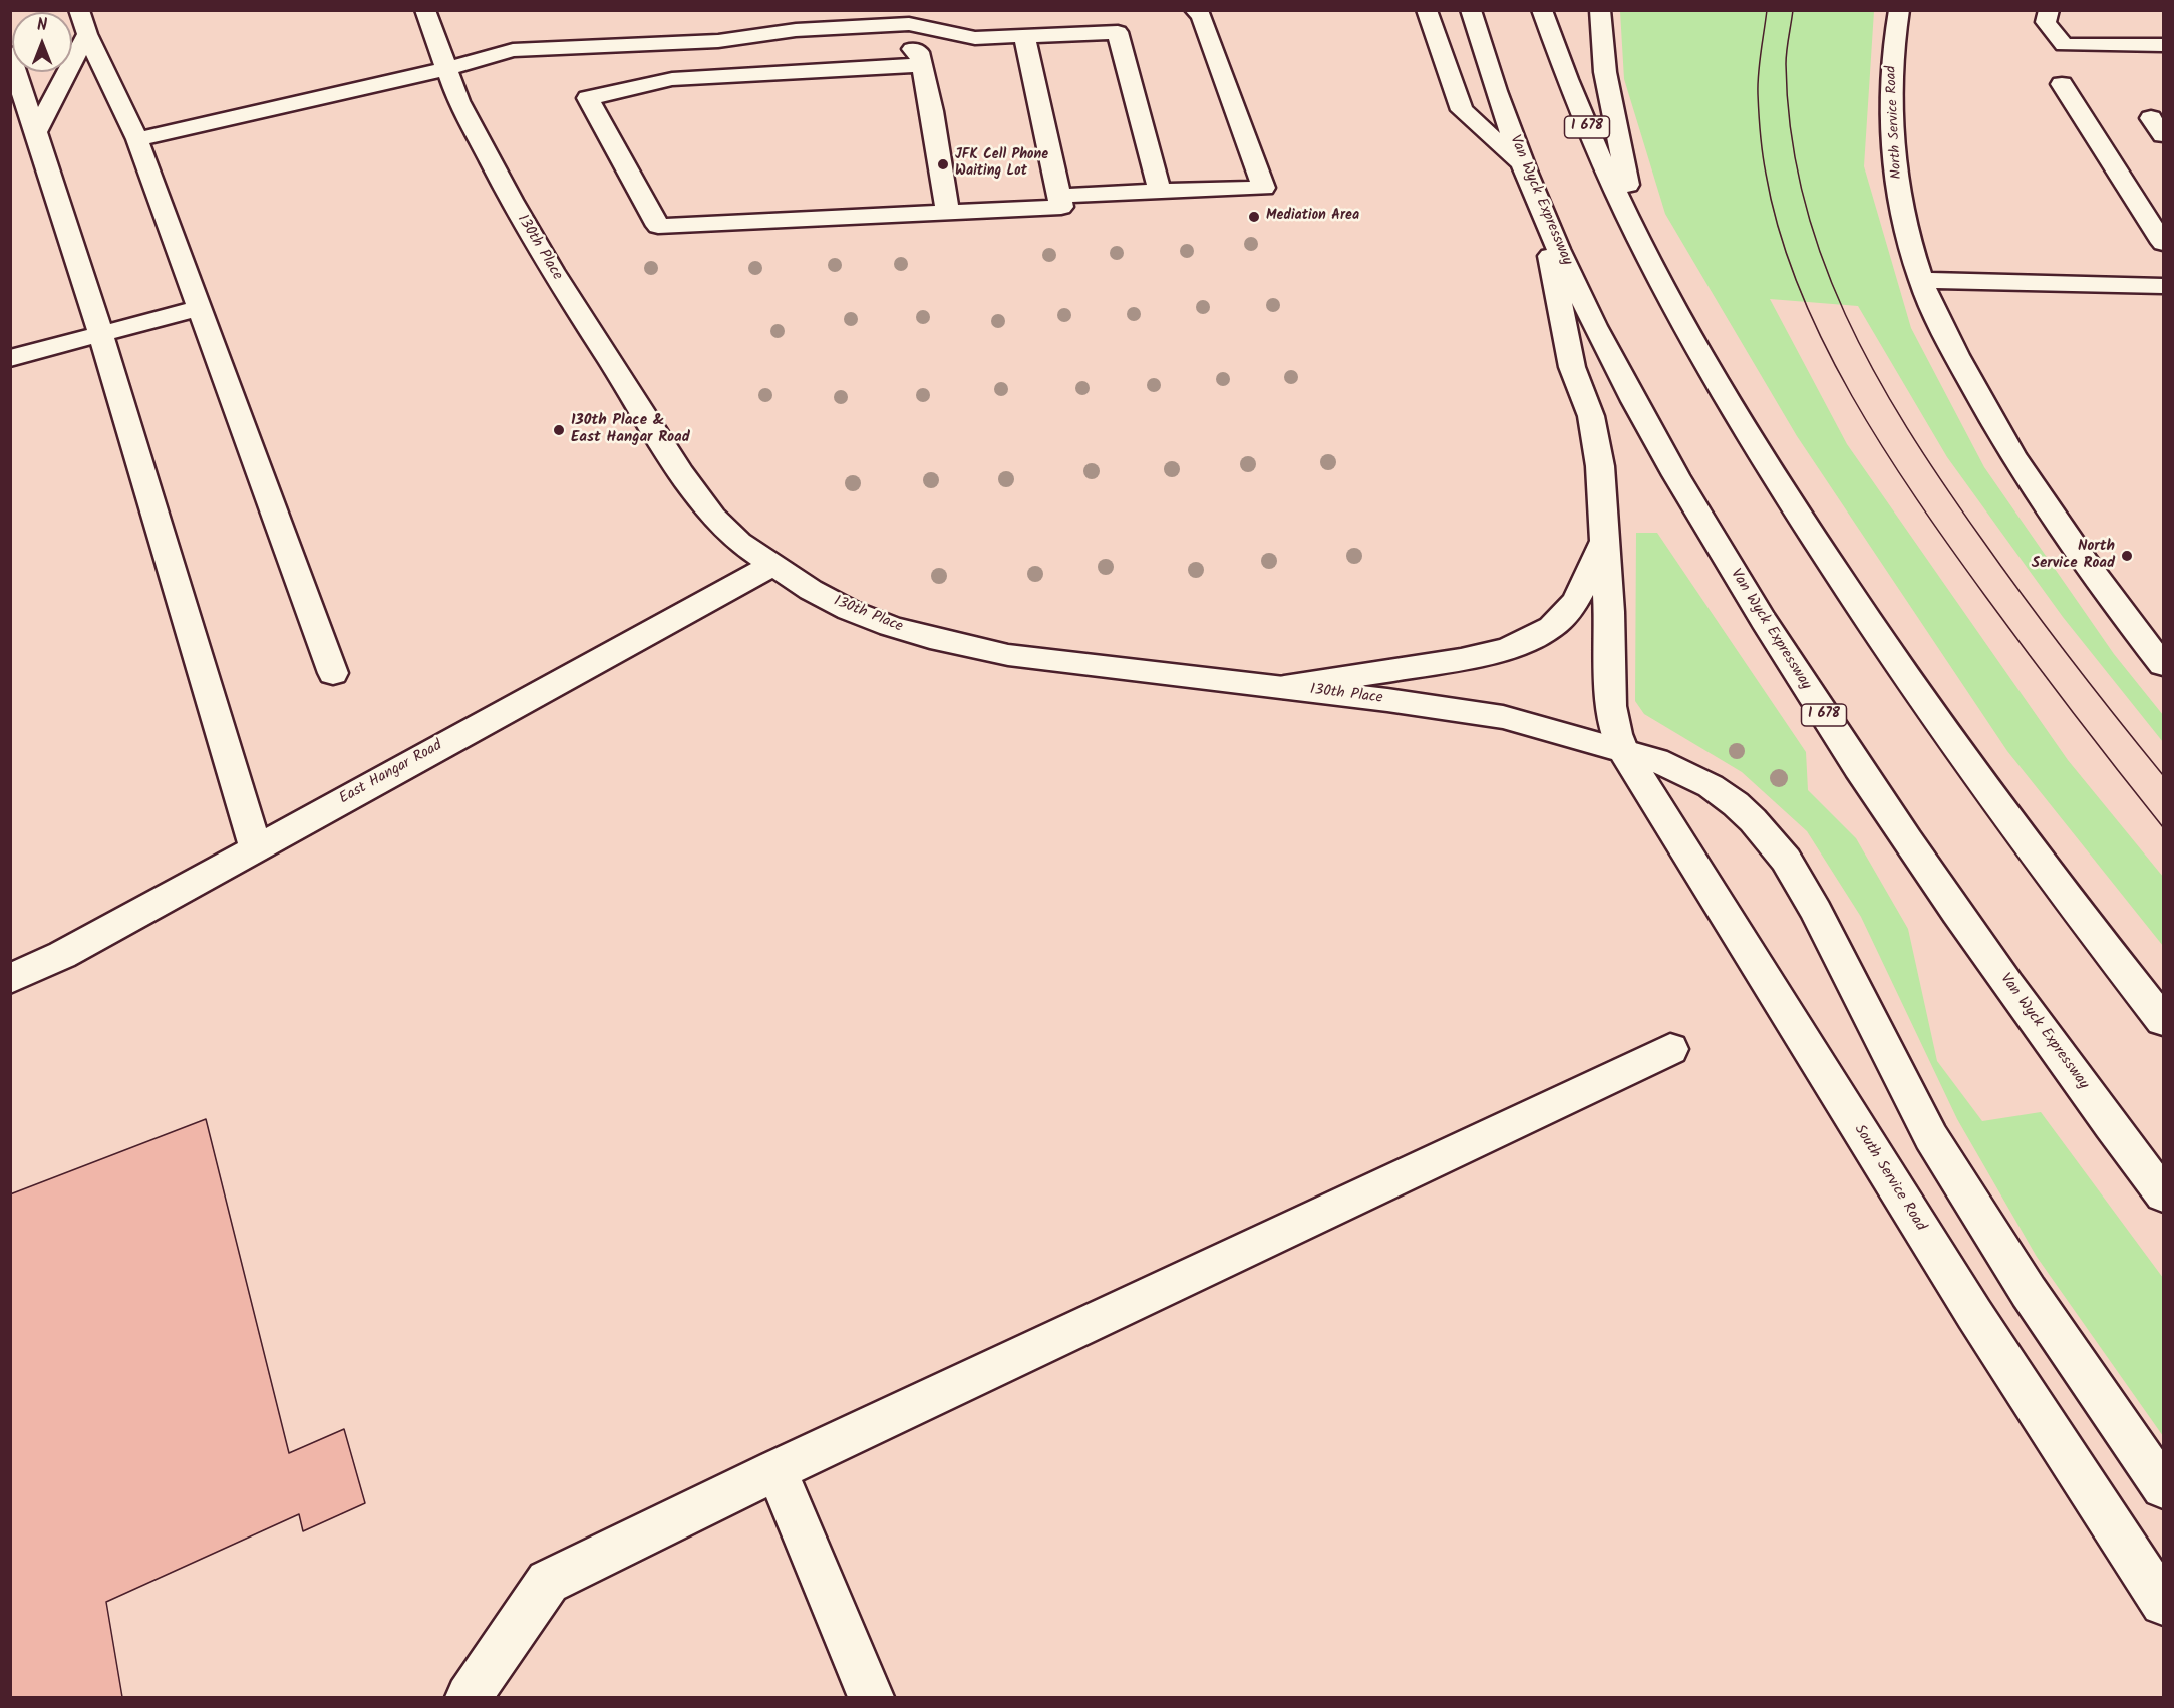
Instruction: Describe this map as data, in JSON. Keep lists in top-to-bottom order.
{
  "streets": {
    "main road": [
      "North Service Road",
      "I 678",
      "Van Wyck Expressway",
      "130th Place",
      "East Hangar Road",
      "South Service Road"
    ]
  },
  "crossings": [
    ["Van Wyck Expressway", "South Service Road"],
    ["130th Place", "East Hangar Road"],
    ["130th Place", "South Service Road"]
  ],
  "places": [
    "JFK Cell Phone Waiting Lot",
    "Mediation Area",
    "130th Place & East Hangar Road",
    "North Service Road"
  ],
  "north": "top"
}
